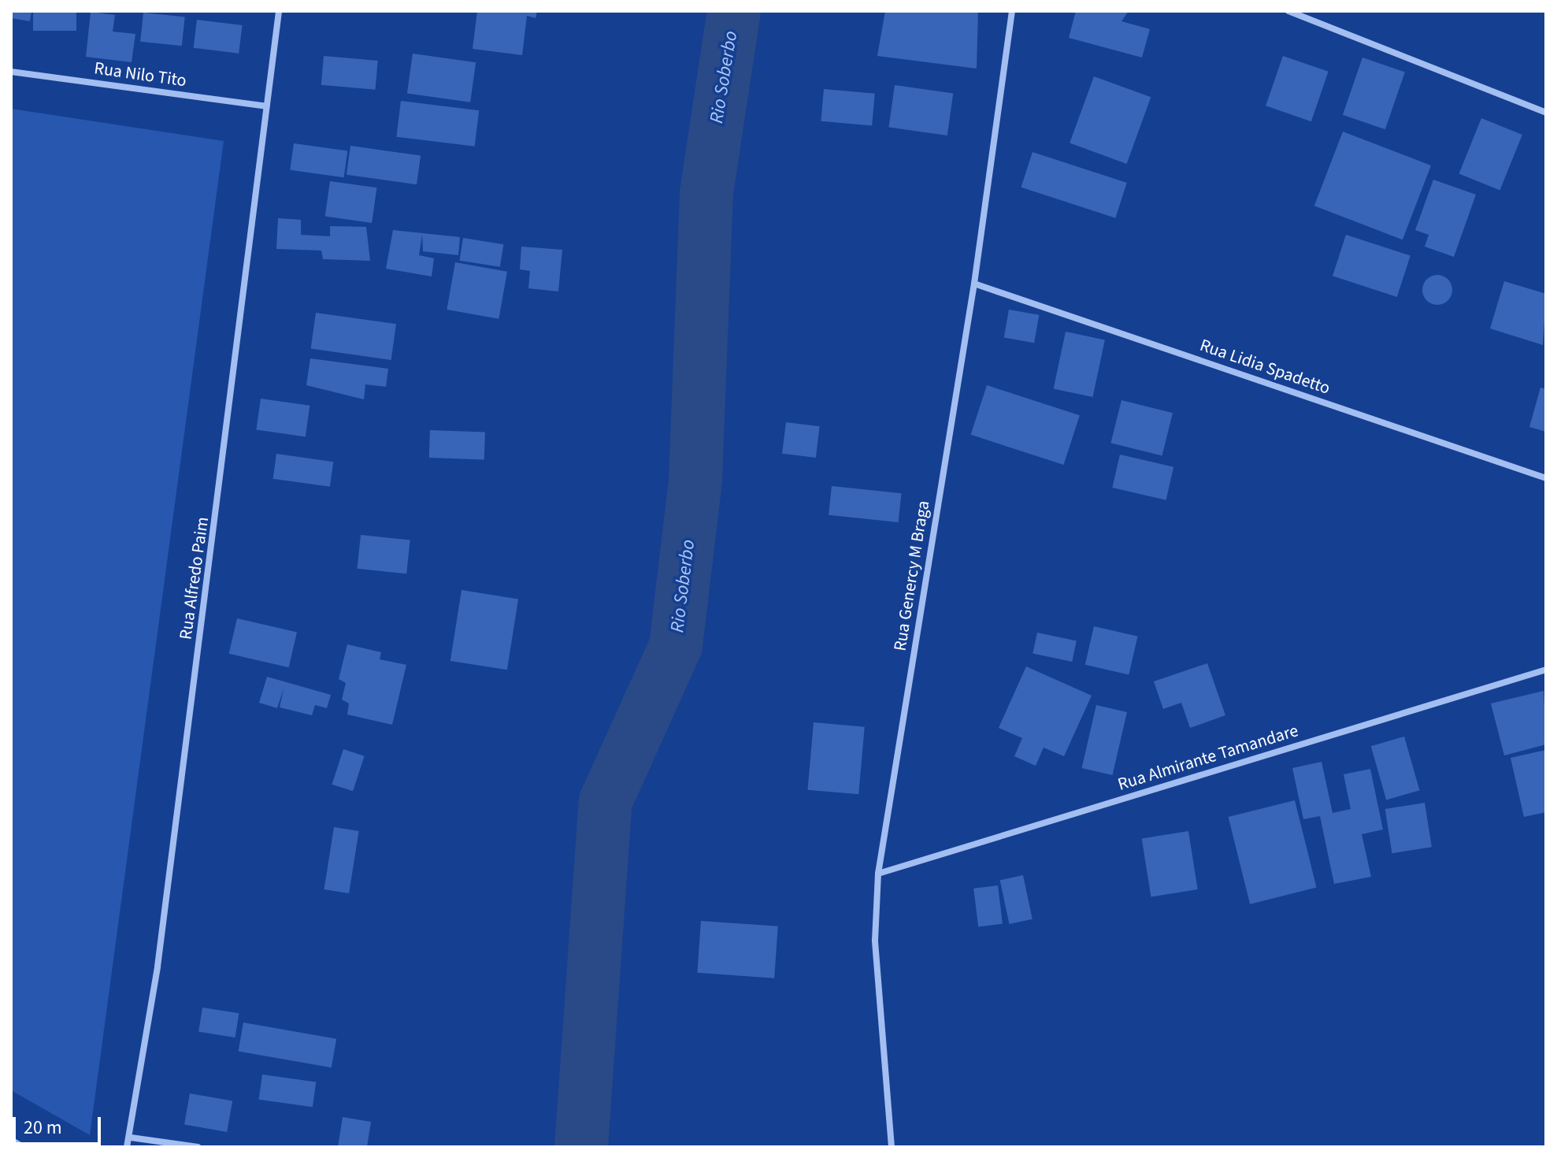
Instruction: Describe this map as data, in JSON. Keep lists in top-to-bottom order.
{
  "streets": {
    "street": [
      "Rua Nilo Tito",
      "Rua Lidia Spadetto",
      "Rua Genercy M Braga",
      "Rua Alfredo Paim",
      "Rua Almirante Tamandare"
    ]
  },
  "crossings": [
    ["Rua Nilo Tito", "Rua Alfredo Paim"],
    ["Rua Lidia Spadetto", "Rua Genercy M Braga"],
    ["Rua Genercy M Braga", "Rua Almirante Tamandare"]
  ],
  "water": ["Rio Soberbo"],
  "scale_bar": "20 m"
}
